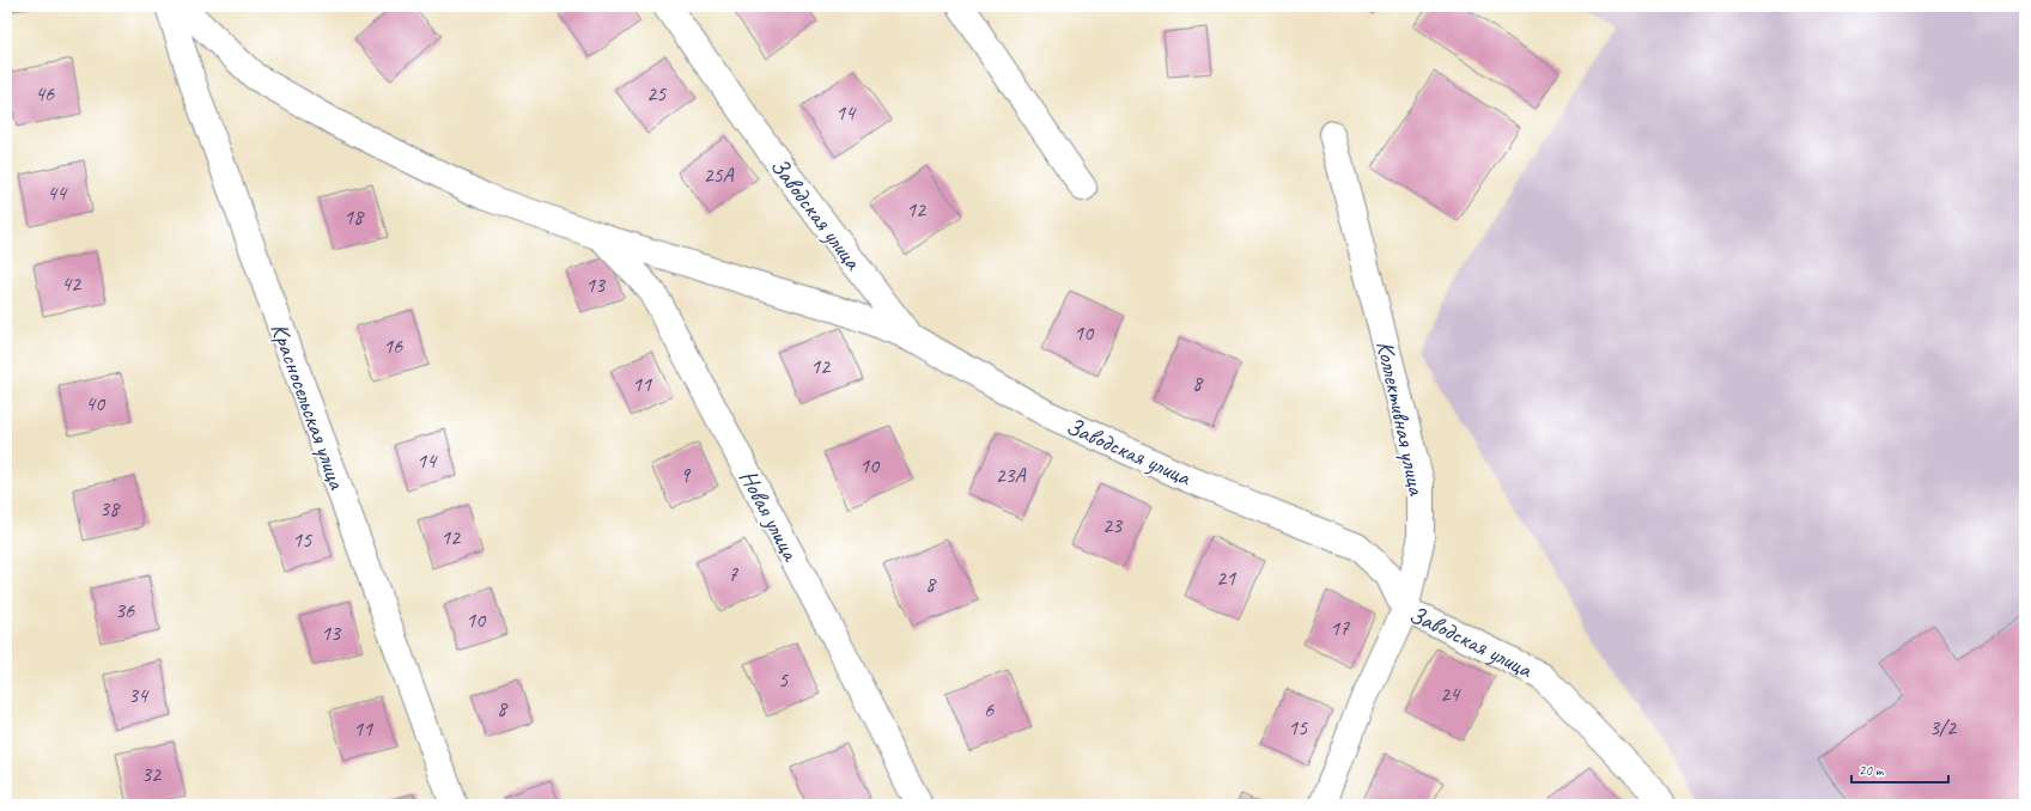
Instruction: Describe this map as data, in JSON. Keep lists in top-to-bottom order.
{
  "streets": {
    "street": [
      "Заводская улица",
      "Красносельская улица",
      "Коллективная улица",
      "Новая улица"
    ]
  },
  "crossings": [
    ["Заводская улица", "Коллективная улица"]
  ],
  "house_numbers": [
    "46",
    "25",
    "14",
    "25А",
    "44",
    "12",
    "18",
    "42",
    "13",
    "10",
    "16",
    "12",
    "8",
    "11",
    "40",
    "14",
    "10",
    "9",
    "23А",
    "38",
    "23",
    "12",
    "15",
    "7",
    "21",
    "8",
    "36",
    "10",
    "17",
    "13",
    "5",
    "24",
    "34",
    "8",
    "6",
    "15",
    "3/2",
    "11",
    "32"
  ],
  "scale_bar": "20 m"
}
